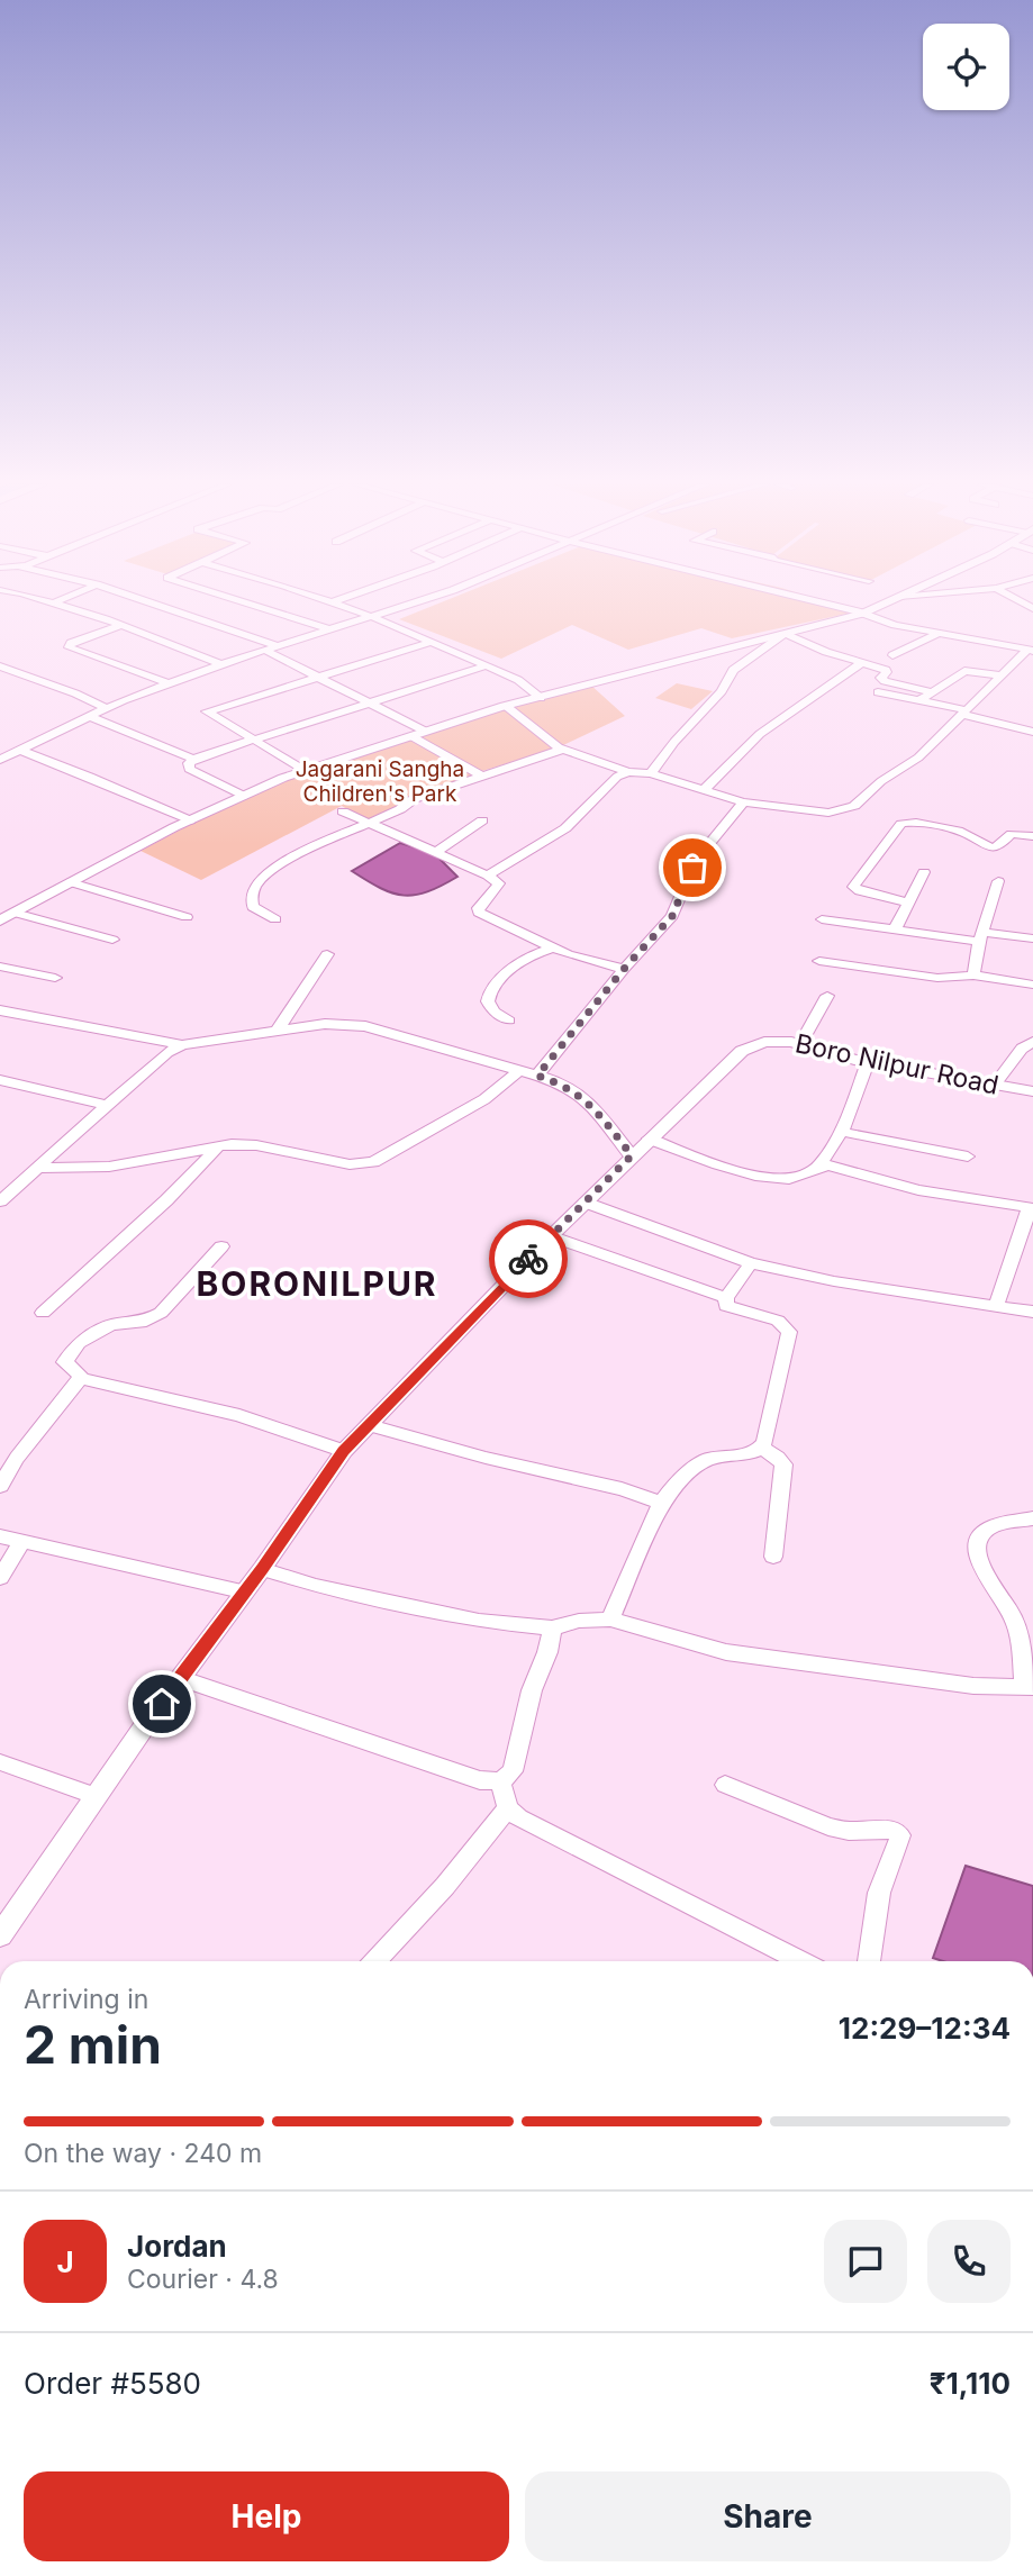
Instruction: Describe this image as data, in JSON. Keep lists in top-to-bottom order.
{
  "streets": {
    "street": ["Boro Nilpur Road"]
  },
  "districts": ["BORONILPUR"],
  "parks": ["Jagarani Sangha Children's Park"],
  "page": {
    "heading": ["2 min", "Arriving in", "12:29–12:34"],
    "panel": [
      "Jordan",
      "Courier · 4.8",
      "Order #5580",
      "₹1,110"
    ],
    "bar": "On the way · 240 m",
    "round": "J",
    "buttons": ["Help", "Share"]
  }
}
